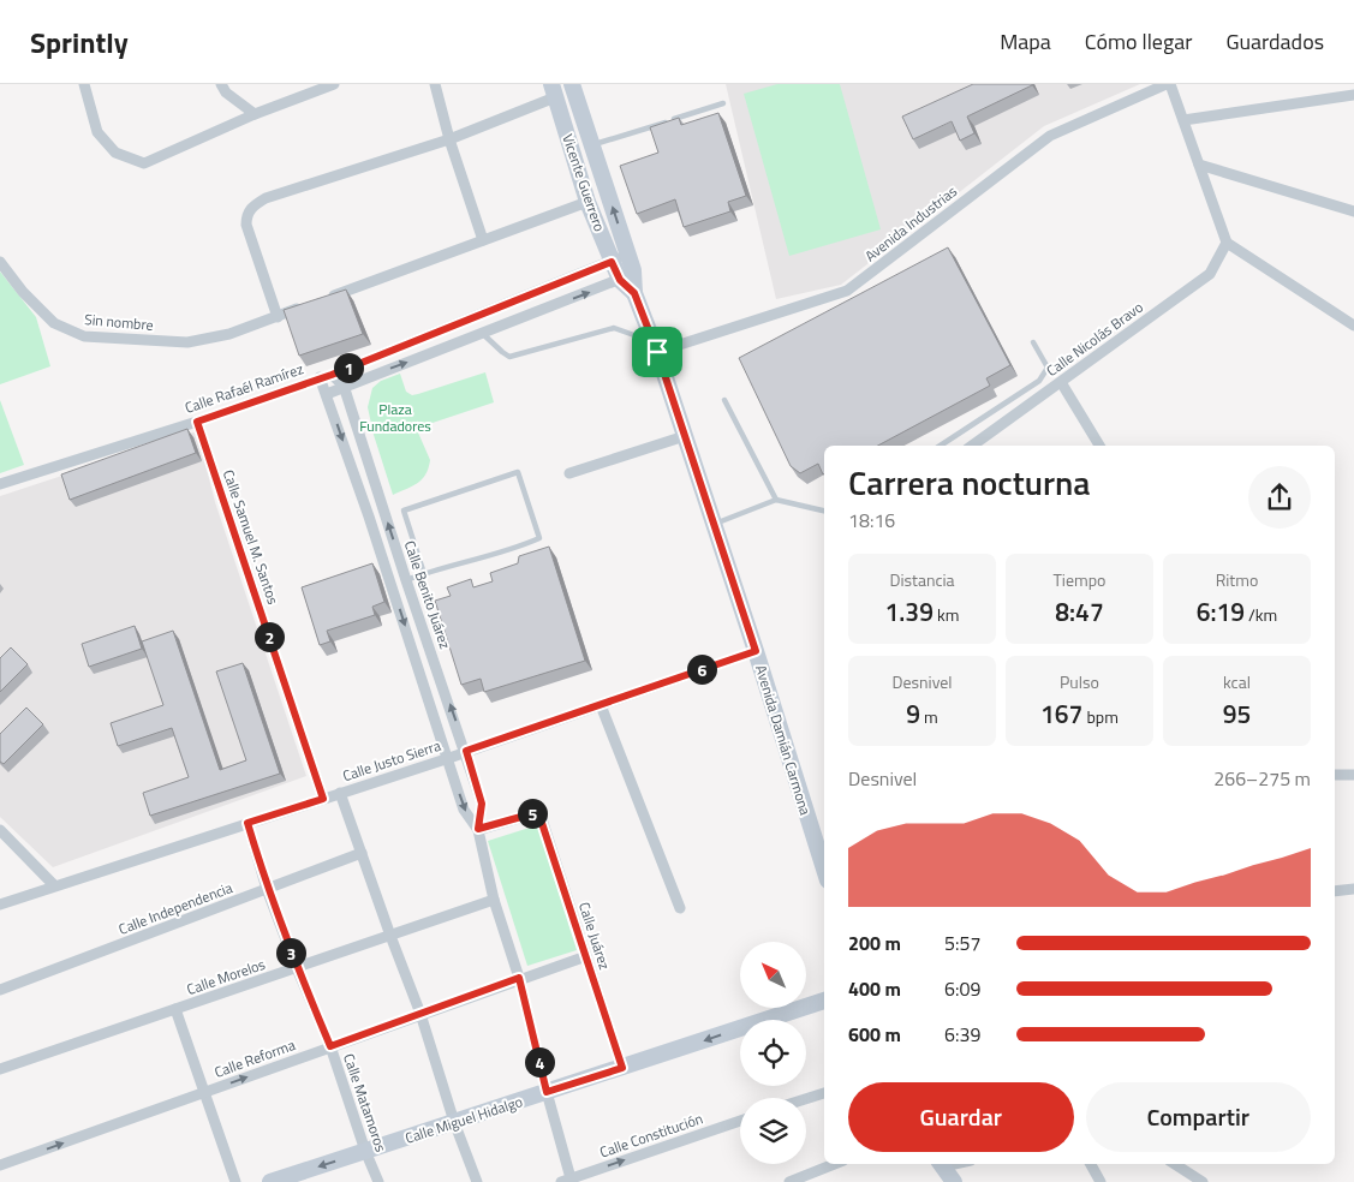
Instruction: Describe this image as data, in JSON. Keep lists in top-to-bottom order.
{
  "streets": {
    "street": [
      "Vicente Guerrero",
      "Avenida Industrias",
      "Sin nombre",
      "Calle Nicolás Bravo",
      "Calle Rafaél Ramírez",
      "Calle Samuel M. Santos",
      "Calle Benito Juárez",
      "Avenida Damián Carmona",
      "Calle Justo Sierra",
      "Calle Independencia",
      "Calle Juárez",
      "Calle Morelos",
      "Calle Reforma",
      "Calle Matamoros",
      "Calle Miguel Hidalgo",
      "Calle Constitución"
    ]
  },
  "crossings": [
    ["Vicente Guerrero", "Sin nombre"],
    ["Vicente Guerrero", "Calle Rafaél Ramírez"],
    ["Vicente Guerrero", "Avenida Damián Carmona"],
    ["Avenida Industrias", "Avenida Damián Carmona"],
    ["Calle Rafaél Ramírez", "Calle Samuel M. Santos"],
    ["Calle Rafaél Ramírez", "Calle Benito Juárez"],
    ["Calle Samuel M. Santos", "Calle Justo Sierra"],
    ["Calle Benito Juárez", "Calle Justo Sierra"],
    ["Calle Benito Juárez", "Calle Juárez"],
    ["Calle Benito Juárez", "Calle Morelos"],
    ["Calle Benito Juárez", "Calle Reforma"],
    ["Calle Benito Juárez", "Calle Miguel Hidalgo"],
    ["Calle Benito Juárez", "Calle Constitución"],
    ["Avenida Damián Carmona", "Calle Justo Sierra"],
    ["Calle Justo Sierra", "Calle Matamoros"],
    ["Calle Independencia", "Calle Matamoros"],
    ["Calle Juárez", "Calle Reforma"],
    ["Calle Juárez", "Calle Miguel Hidalgo"],
    ["Calle Morelos", "Calle Matamoros"],
    ["Calle Reforma", "Calle Matamoros"],
    ["Calle Matamoros", "Calle Miguel Hidalgo"]
  ],
  "one_way": ["Calle Reforma", "Calle Miguel Hidalgo", "Calle Constitución"],
  "parks": ["Plaza Fundadores"],
  "north": "top left",
  "page": {
    "header": "Sprintly",
    "nav": ["Mapa", "Cómo llegar", "Guardados"],
    "pins": [
      "1",
      "2",
      "6",
      "5",
      "3",
      "4"
    ],
    "heading": ["Carrera nocturna", "18:16"],
    "stats": [
      ["Distancia", "1.39 km"],
      ["Tiempo", "8:47"],
      ["Ritmo", "6:19 /km"],
      ["Desnivel", "9 m"],
      ["Pulso", "167 bpm"],
      ["kcal", "95"]
    ],
    "chart": ["Desnivel", "266–275 m"],
    "list": [
      {
        "name": "200 m",
        "note": "5:57"
      },
      {
        "name": "400 m",
        "note": "6:09"
      },
      {
        "name": "600 m",
        "note": "6:39"
      }
    ],
    "buttons": ["Guardar", "Compartir"]
  }
}
